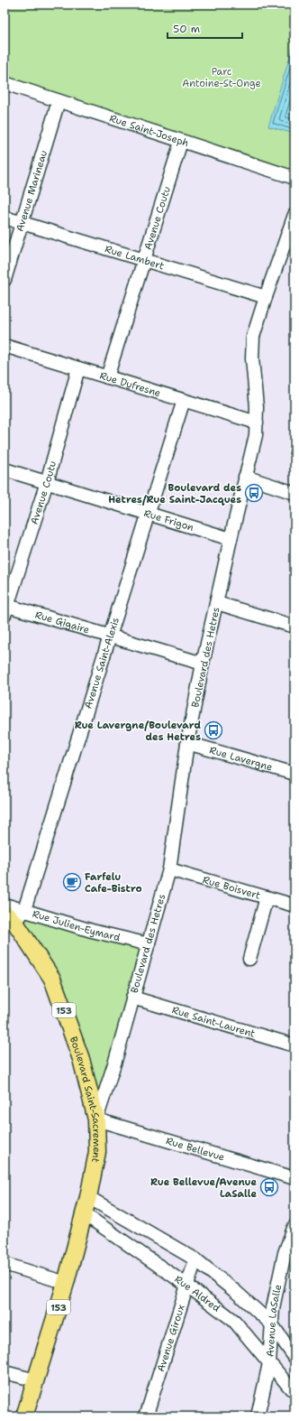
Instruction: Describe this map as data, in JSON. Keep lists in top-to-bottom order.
{
  "streets": {
    "main road": ["153", "Boulevard Saint-Sacrement"],
    "street": [
      "Rue Saint-Joseph",
      "Avenue Marineau",
      "Avenue Coutu",
      "Rue Lambert",
      "Rue Dufresne",
      "Rue Frigon",
      "Rue Gigaire",
      "Boulevard des Hetres",
      "Avenue Saint-Alexis",
      "Rue Lavergne",
      "Rue Boisvert",
      "Rue Julien-Eymard",
      "Rue Saint-Laurent",
      "Rue Bellevue",
      "Rue Aldred",
      "Avenue LaSalle",
      "Avenue Giroux"
    ]
  },
  "crossings": [
    ["Rue Saint-Joseph", "Avenue Marineau"],
    ["Rue Saint-Joseph", "Avenue Coutu"],
    ["Avenue Marineau", "Rue Lambert"],
    ["Avenue Coutu", "Rue Lambert"],
    ["Avenue Coutu", "Rue Dufresne"],
    ["Avenue Coutu", "Rue Frigon"],
    ["Avenue Coutu", "Rue Gigaire"],
    ["Rue Lambert", "Boulevard des Hetres"],
    ["Rue Dufresne", "Boulevard des Hetres"],
    ["Rue Dufresne", "Avenue Saint-Alexis"],
    ["Rue Frigon", "Boulevard des Hetres"],
    ["Rue Frigon", "Avenue Saint-Alexis"],
    ["Rue Gigaire", "Boulevard des Hetres"],
    ["Rue Gigaire", "Avenue Saint-Alexis"],
    ["Boulevard des Hetres", "Rue Lavergne"],
    ["Boulevard des Hetres", "Rue Boisvert"],
    ["Boulevard des Hetres", "Rue Julien-Eymard"],
    ["Boulevard des Hetres", "Rue Saint-Laurent"],
    ["Boulevard des Hetres", "Boulevard Saint-Sacrement"],
    ["Boulevard des Hetres", "Rue Bellevue"],
    ["Avenue Saint-Alexis", "Rue Julien-Eymard"],
    ["Avenue Saint-Alexis", "Boulevard Saint-Sacrement"],
    ["Rue Julien-Eymard", "Boulevard Saint-Sacrement"],
    ["153", "Boulevard Saint-Sacrement"],
    ["153", "Rue Aldred"],
    ["Boulevard Saint-Sacrement", "Rue Bellevue"],
    ["Rue Aldred", "Avenue LaSalle"],
    ["Rue Aldred", "Avenue Giroux"]
  ],
  "parks": ["Parc Antoine-St-Onge"],
  "places": {
    "bus stop": ["Boulevard des Hetres/Rue Saint-Jacques", "Rue Lavergne/Boulevard des Hetres", "Rue Bellevue/Avenue LaSalle"],
    "cafe": ["Farfelu Cafe-Bistro"]
  },
  "scale_bar": "50 m"
}
